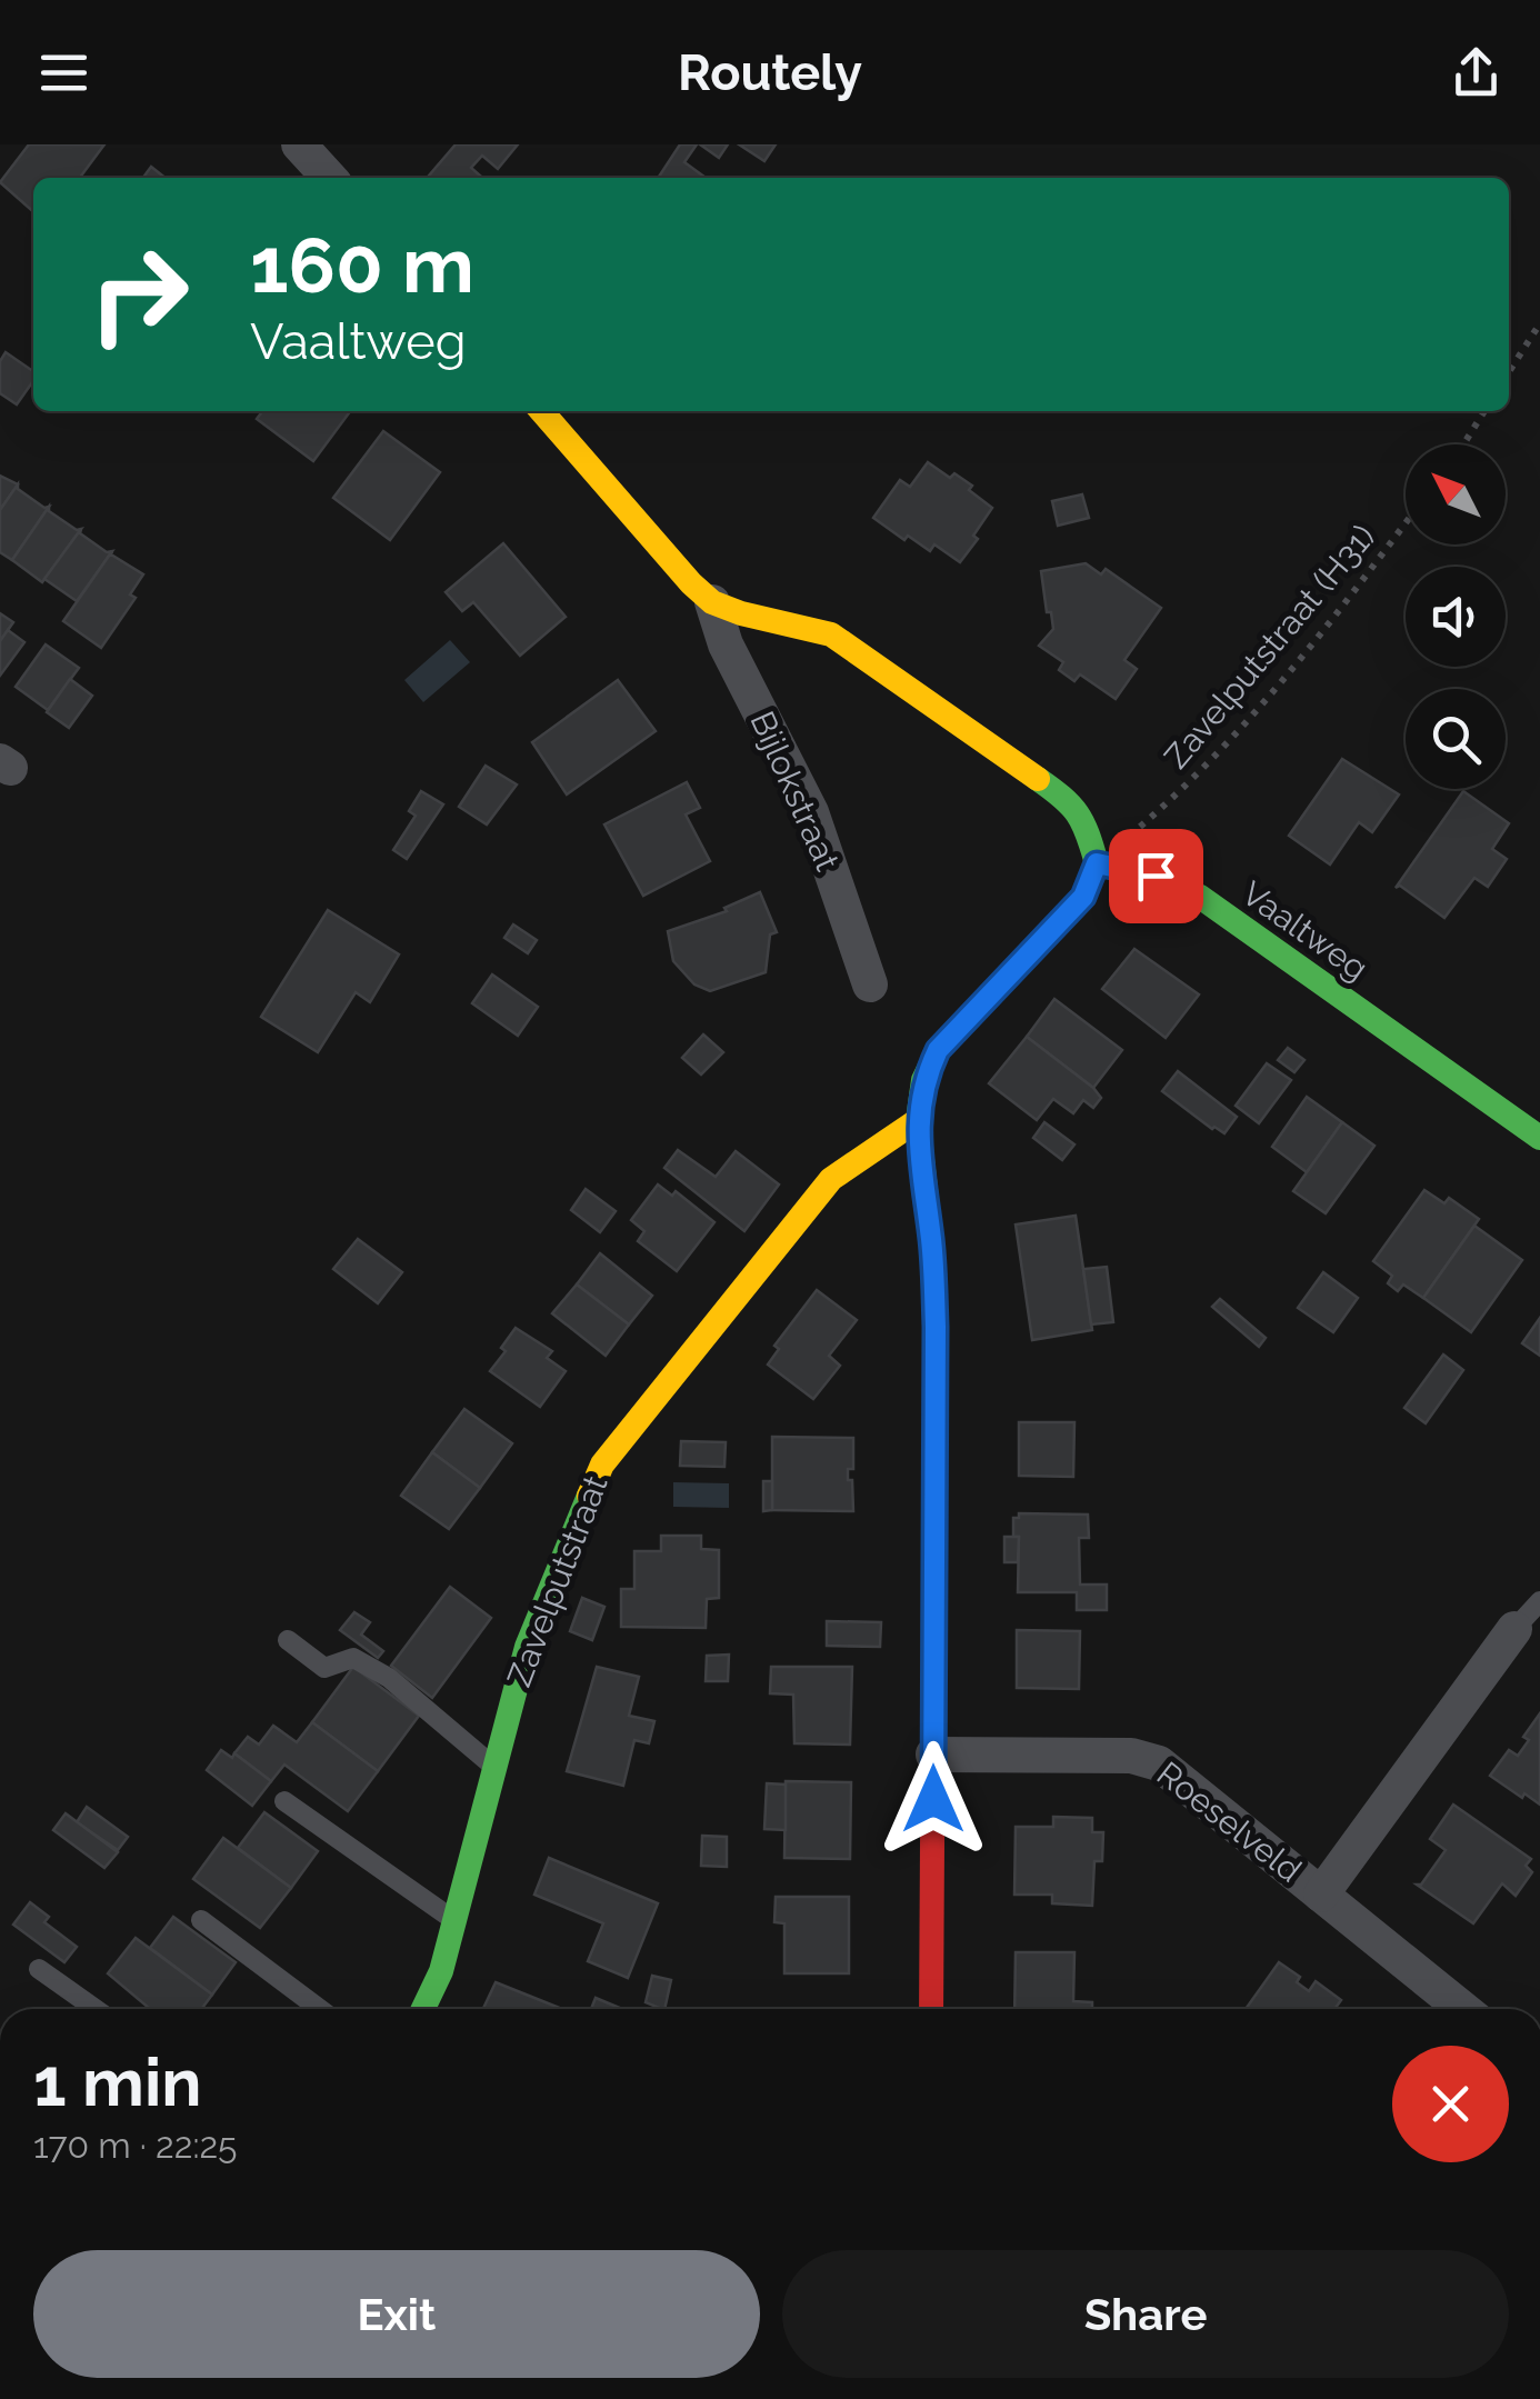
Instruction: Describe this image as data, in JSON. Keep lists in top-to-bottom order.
{
  "streets": {
    "street": [
      "Bijlokstraat",
      "Vaaltweg",
      "Zavelputstraat",
      "Roeselveld"
    ],
    "path": ["Zavelputstraat (H31)"]
  },
  "crossings": [
    ["Zavelputstraat (H31)", "Bijlokstraat"],
    ["Zavelputstraat (H31)", "Vaaltweg"],
    ["Bijlokstraat", "Vaaltweg"]
  ],
  "north": "top left",
  "page": {
    "header": "Routely",
    "turn": ["160 m", "Vaaltweg"],
    "heading": ["1 min", "170 m · 22:25"],
    "buttons": ["Exit", "Share"]
  }
}
